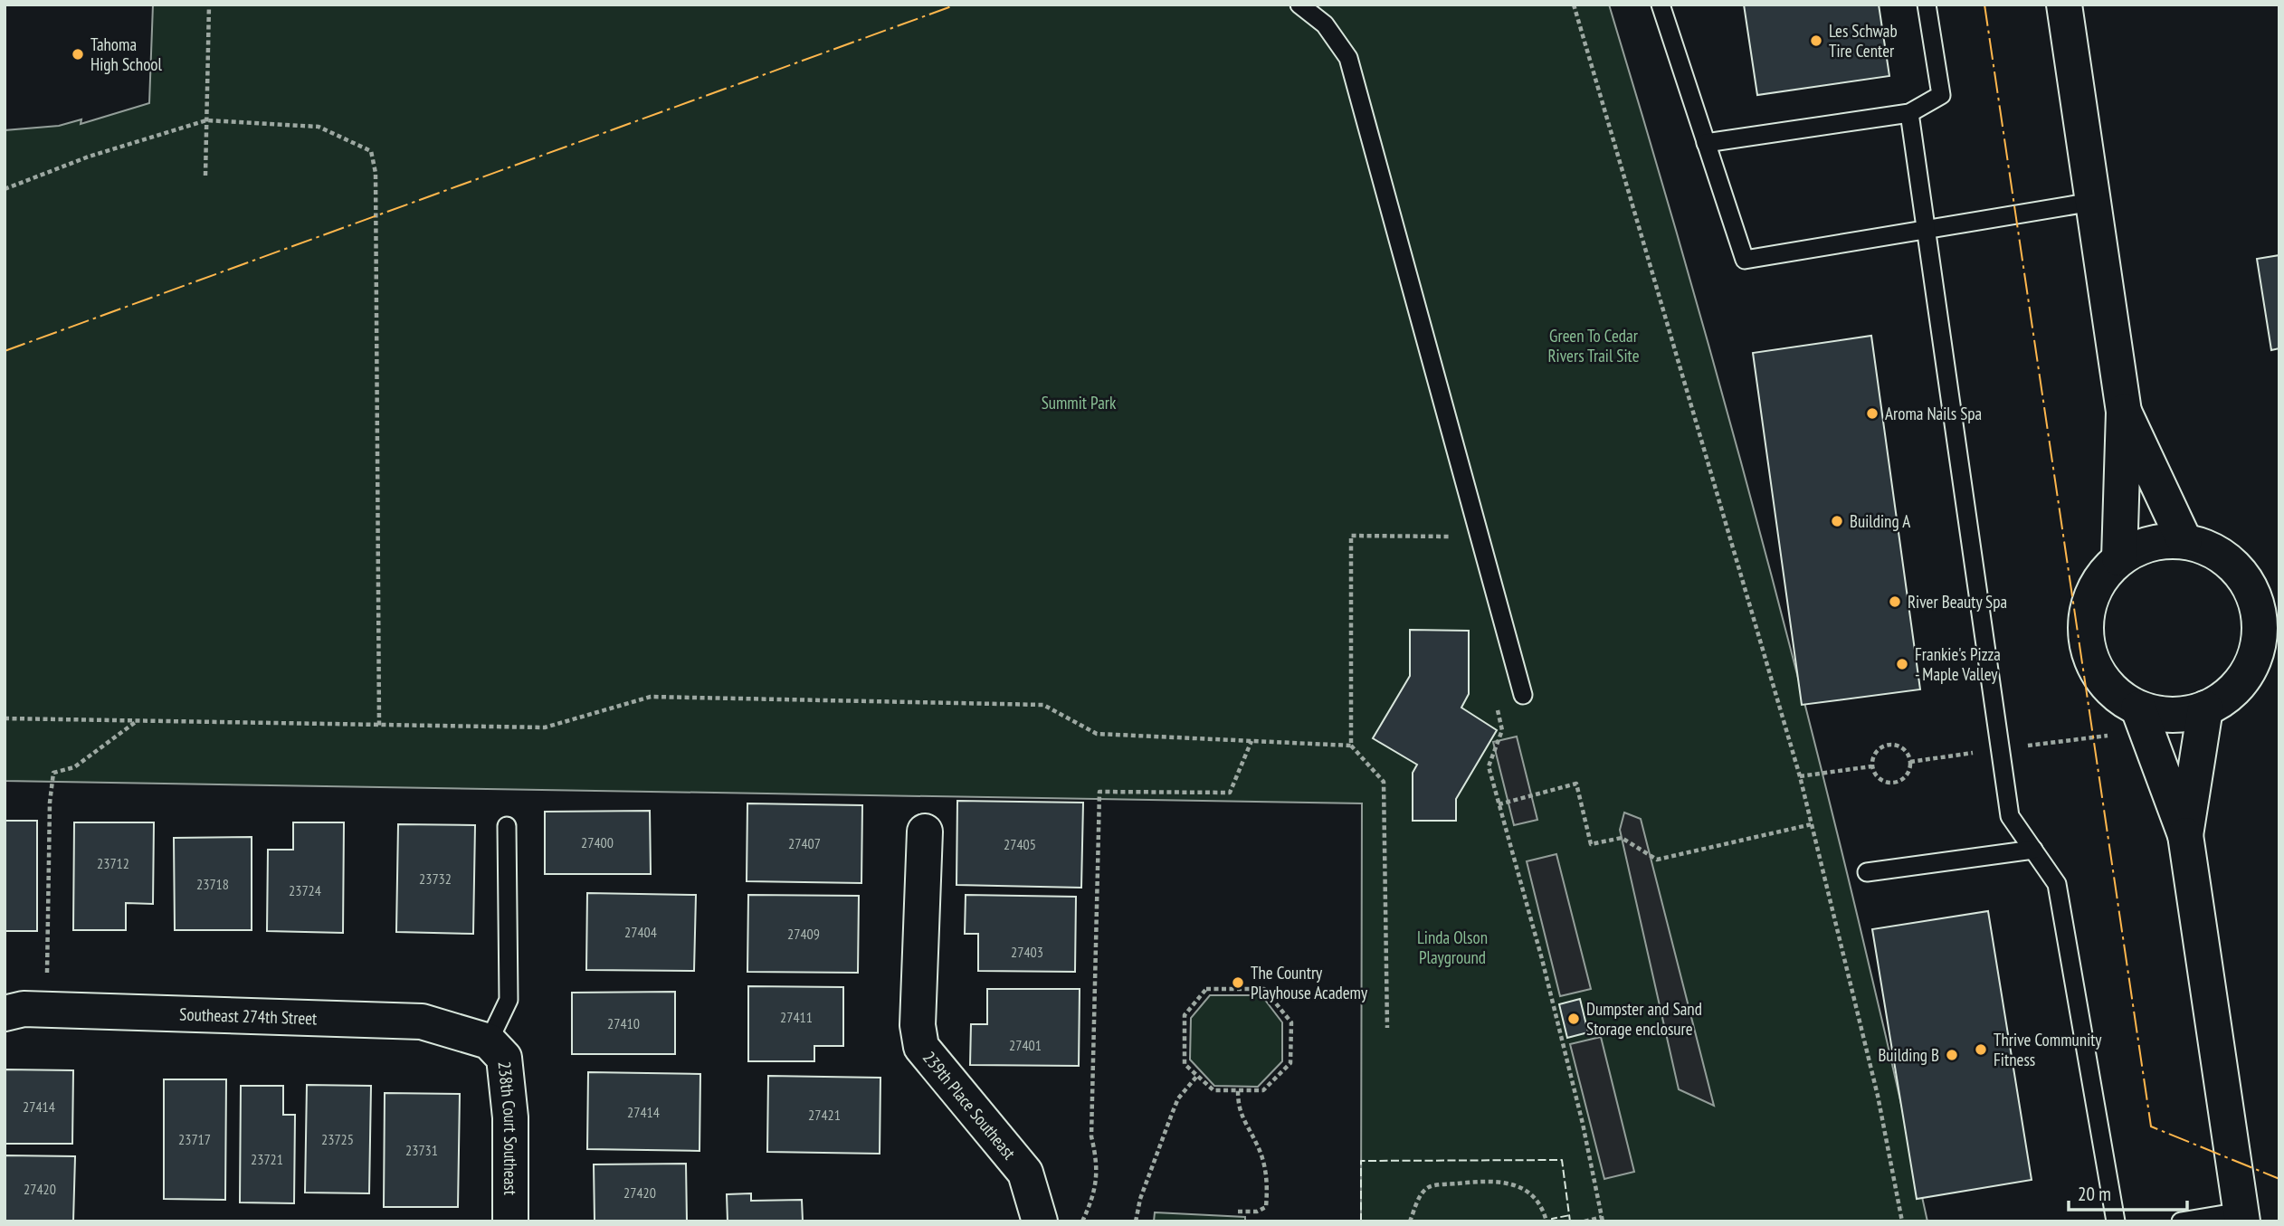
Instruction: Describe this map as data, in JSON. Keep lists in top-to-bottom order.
{
  "streets": {
    "main road": ["Southeast 274th Street", "239th Place Southeast", "238th Court Southeast"]
  },
  "crossings": [
    ["Southeast 274th Street", "238th Court Southeast"]
  ],
  "parks": ["Green To Cedar Rivers Trail Site", "Summit Park", "Linda Olson Playground"],
  "places": [
    "Les Schwab Tire Center",
    "Tahoma High School",
    "Aroma Nails Spa",
    "Building A",
    "River Beauty Spa",
    "Frankie's Pizza - Maple Valley",
    "The Country Playhouse Academy",
    "Dumpster and Sand Storage enclosure",
    "Thrive Community Fitness",
    "Building B"
  ],
  "house_numbers": [
    "27400",
    "27407",
    "27405",
    "23712",
    "23732",
    "23718",
    "23724",
    "27404",
    "27409",
    "27403",
    "27411",
    "27410",
    "27401",
    "27414",
    "27414",
    "27421",
    "23717",
    "23725",
    "23731",
    "23721",
    "27420",
    "27420"
  ],
  "scale_bar": "20 m"
}
